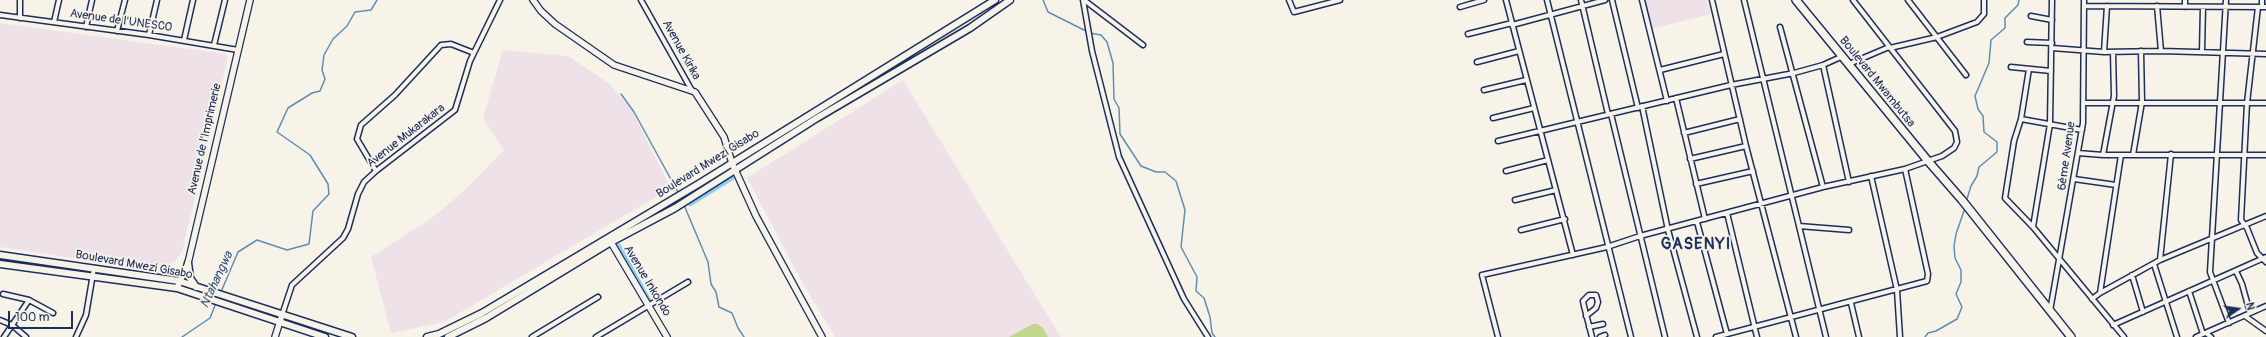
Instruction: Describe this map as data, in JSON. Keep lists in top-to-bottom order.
{
  "streets": {
    "highway": ["Boulevard Mwambutsa"],
    "main road": ["Boulevard Mwezi Gisabo"],
    "street": [
      "Avenue de l'UNESCO",
      "Avenue Kirika",
      "Avenue Mukarakara",
      "Avenue de l'Imprimerie",
      "6ème Avenue",
      "Avenue Inkondo"
    ]
  },
  "crossings": [
    ["Avenue de l'UNESCO", "Avenue de l'Imprimerie"],
    ["Boulevard Mwambutsa", "6ème Avenue"],
    ["Avenue Mukarakara", "Boulevard Mwezi Gisabo"],
    ["Avenue de l'Imprimerie", "Boulevard Mwezi Gisabo"],
    ["Boulevard Mwezi Gisabo", "Avenue Inkondo"]
  ],
  "districts": ["GASENYI"],
  "water": ["Ntahangwa"],
  "scale_bar": "100 m",
  "north": "right"
}
